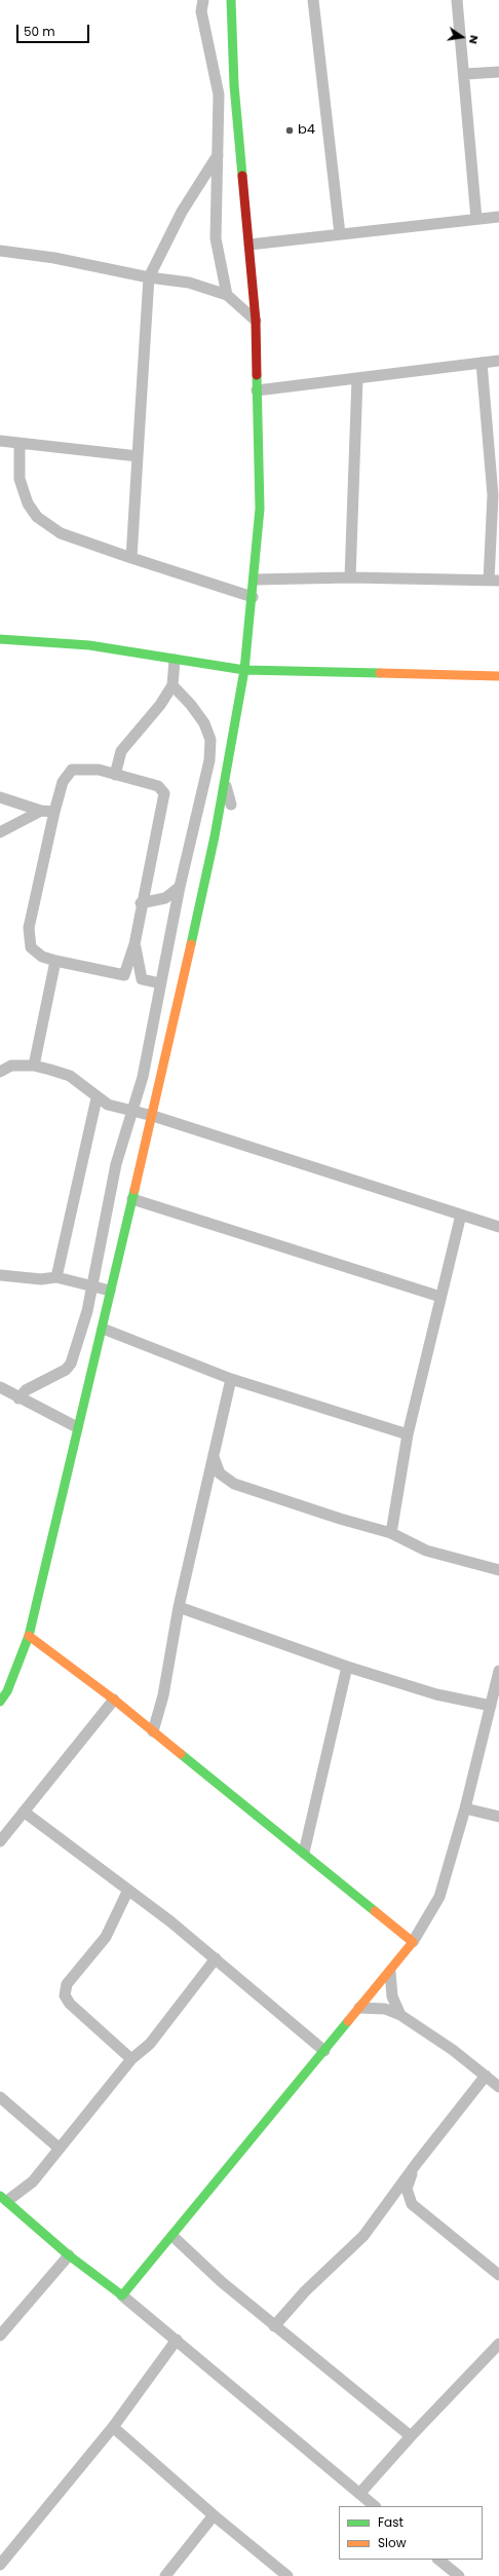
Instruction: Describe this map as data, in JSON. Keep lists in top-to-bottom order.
{
  "places": ["b4"],
  "legend": ["Fast", "Slow"],
  "scale_bar": "50 m",
  "north": "right"
}
